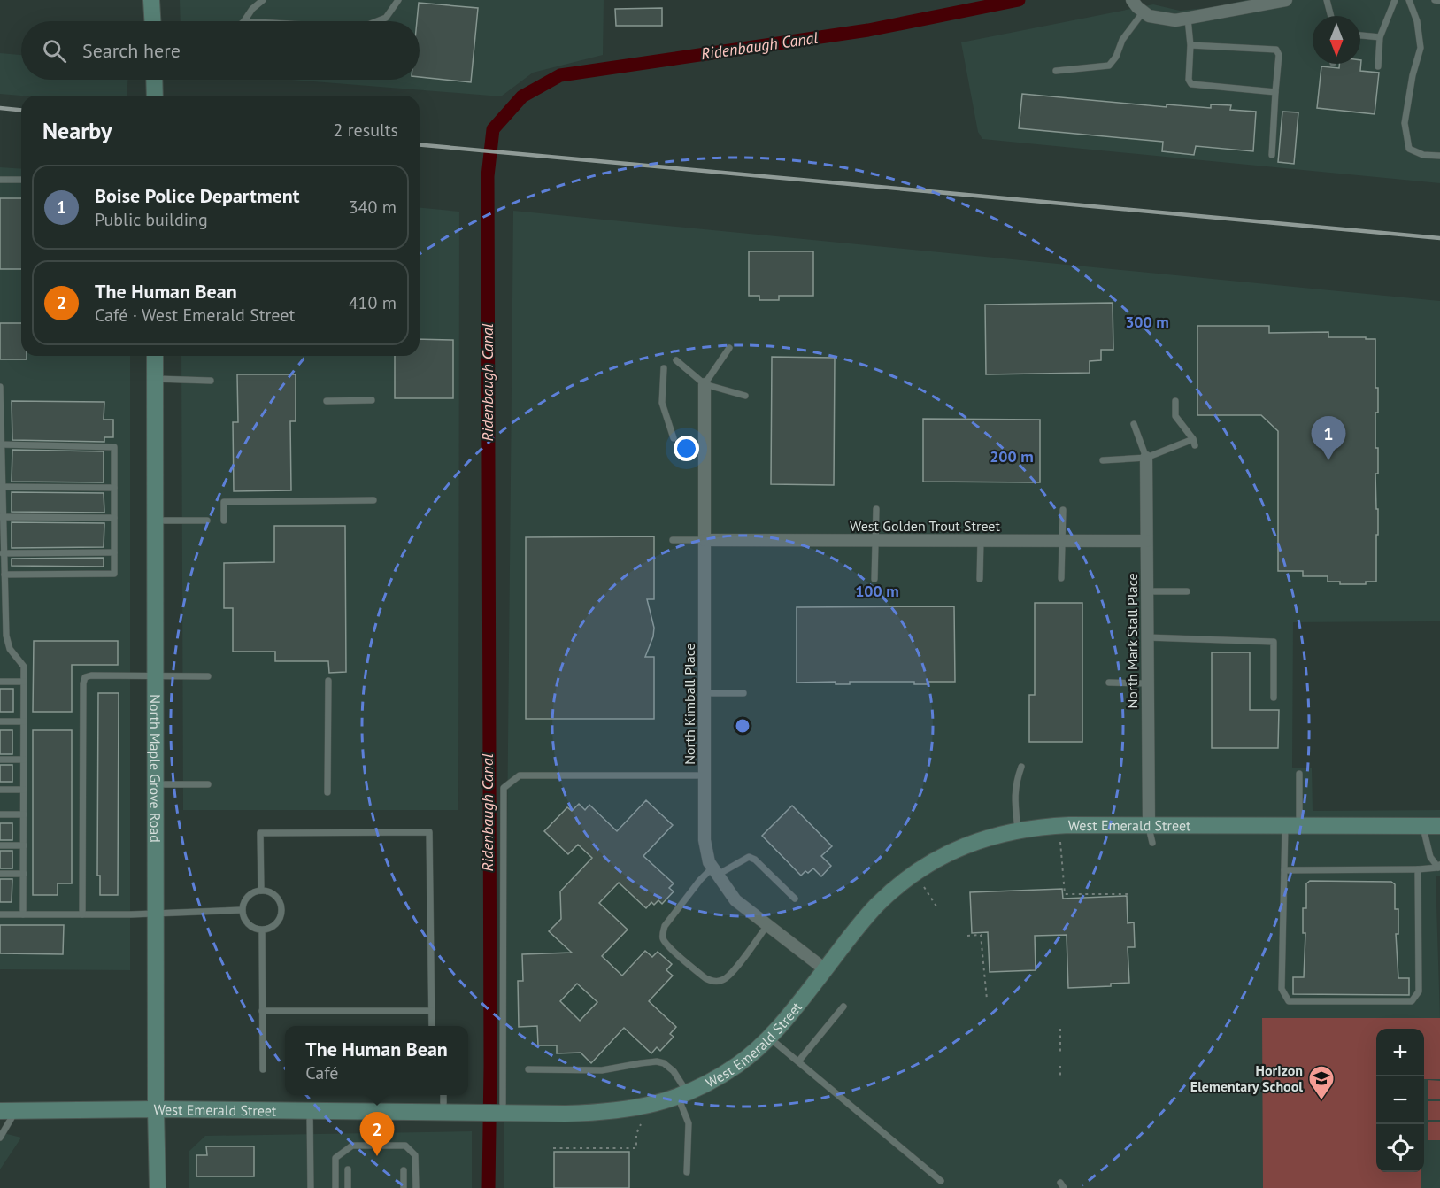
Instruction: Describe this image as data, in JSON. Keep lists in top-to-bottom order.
{
  "streets": {
    "main road": ["North Maple Grove Road", "West Emerald Street"],
    "street": ["West Golden Trout Street", "North Mark Stall Place", "North Kimball Place"]
  },
  "crossings": [
    ["West Golden Trout Street", "North Mark Stall Place"],
    ["West Golden Trout Street", "North Kimball Place"],
    ["North Mark Stall Place", "West Emerald Street"],
    ["North Kimball Place", "West Emerald Street"],
    ["North Maple Grove Road", "West Emerald Street"]
  ],
  "water": ["Ridenbaugh Canal"],
  "places": {
    "school or university": ["Horizon Elementary School"]
  },
  "north": "bottom",
  "page": {
    "search": "Search here",
    "heading": ["Nearby", "2 results"],
    "list": [
      {
        "mark": "1",
        "name": "Boise Police Department",
        "note": "Public building",
        "value": "340 m"
      },
      {
        "mark": "2",
        "name": "The Human Bean",
        "note": "Café · West Emerald Street",
        "value": "410 m"
      }
    ],
    "pins": ["1", "2"],
    "popup": ["The Human Bean", "Café"],
    "map_buttons": ["+", "−"]
  },
  "rings": ["300 m", "200 m", "100 m"]
}
